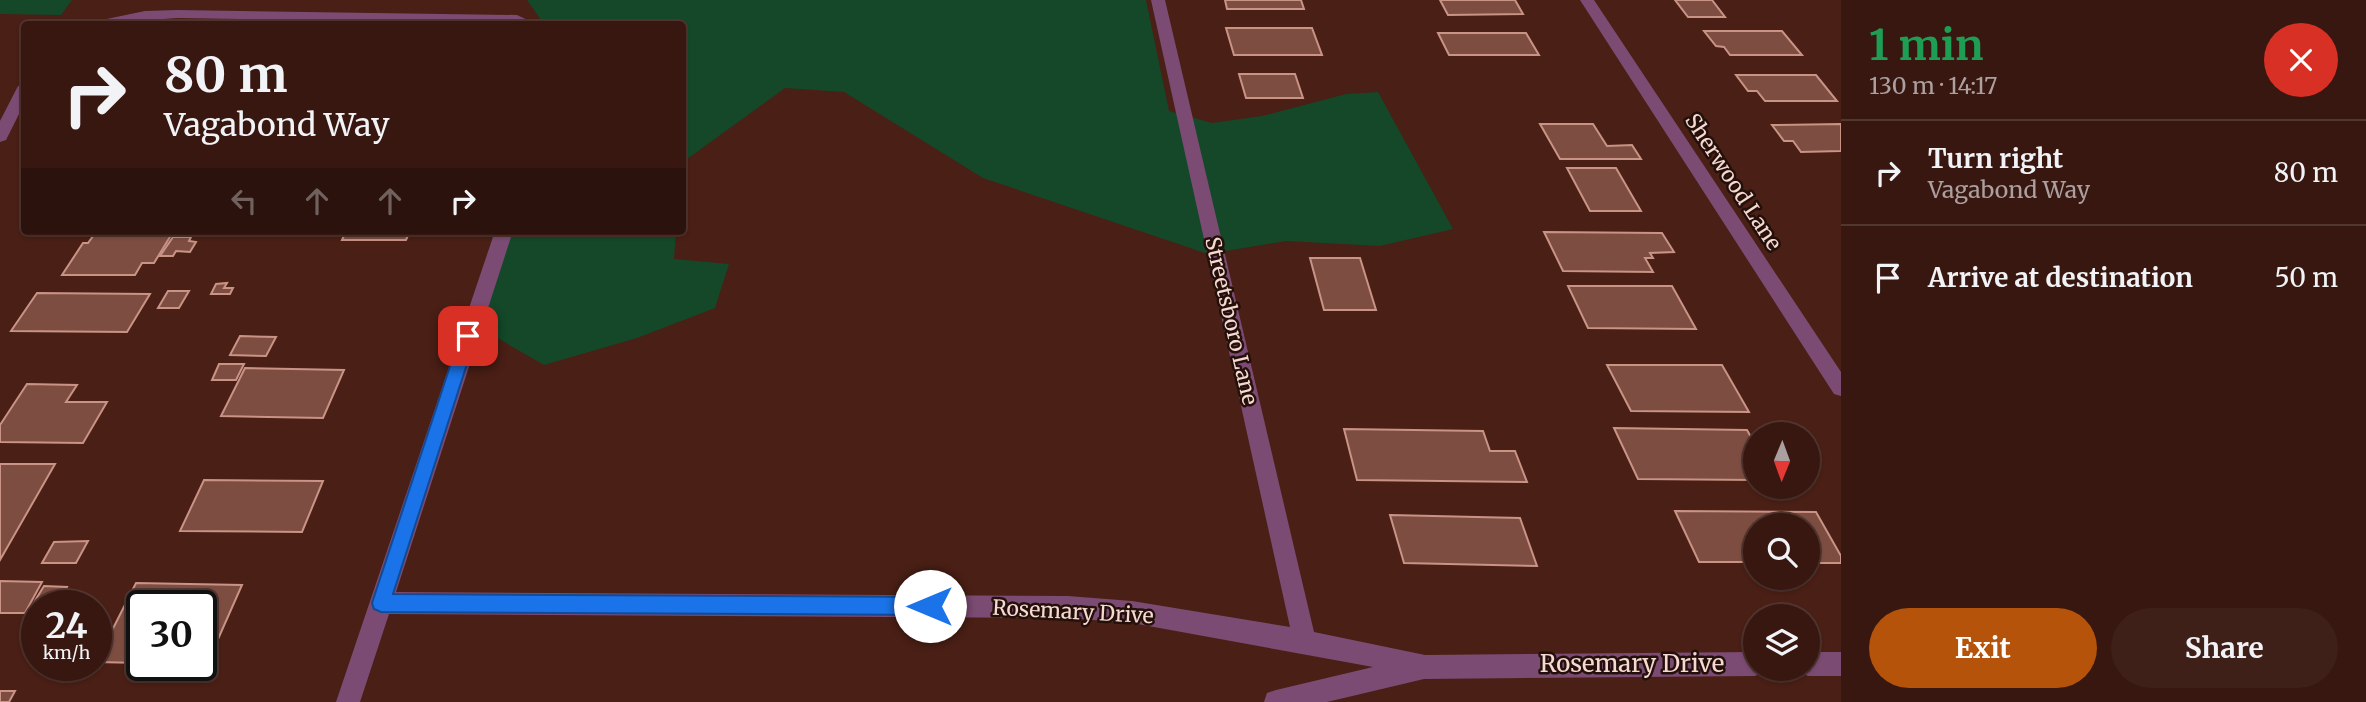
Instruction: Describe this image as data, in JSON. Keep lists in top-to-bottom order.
{
  "streets": {
    "street": ["Sherwood Lane", "Streetsboro Lane", "Rosemary Drive"]
  },
  "crossings": [
    ["Streetsboro Lane", "Rosemary Drive"]
  ],
  "north": "bottom",
  "page": {
    "heading": ["1 min", "130 m · 14:17"],
    "turn": ["80 m", "Vagabond Way"],
    "list": [
      {
        "name": "Turn right",
        "note": "Vagabond Way",
        "value": "80 m"
      },
      {
        "name": "Arrive at destination",
        "value": "50 m"
      }
    ],
    "speed": "24 km/h",
    "limit": "30",
    "buttons": ["Exit", "Share"]
  }
}
